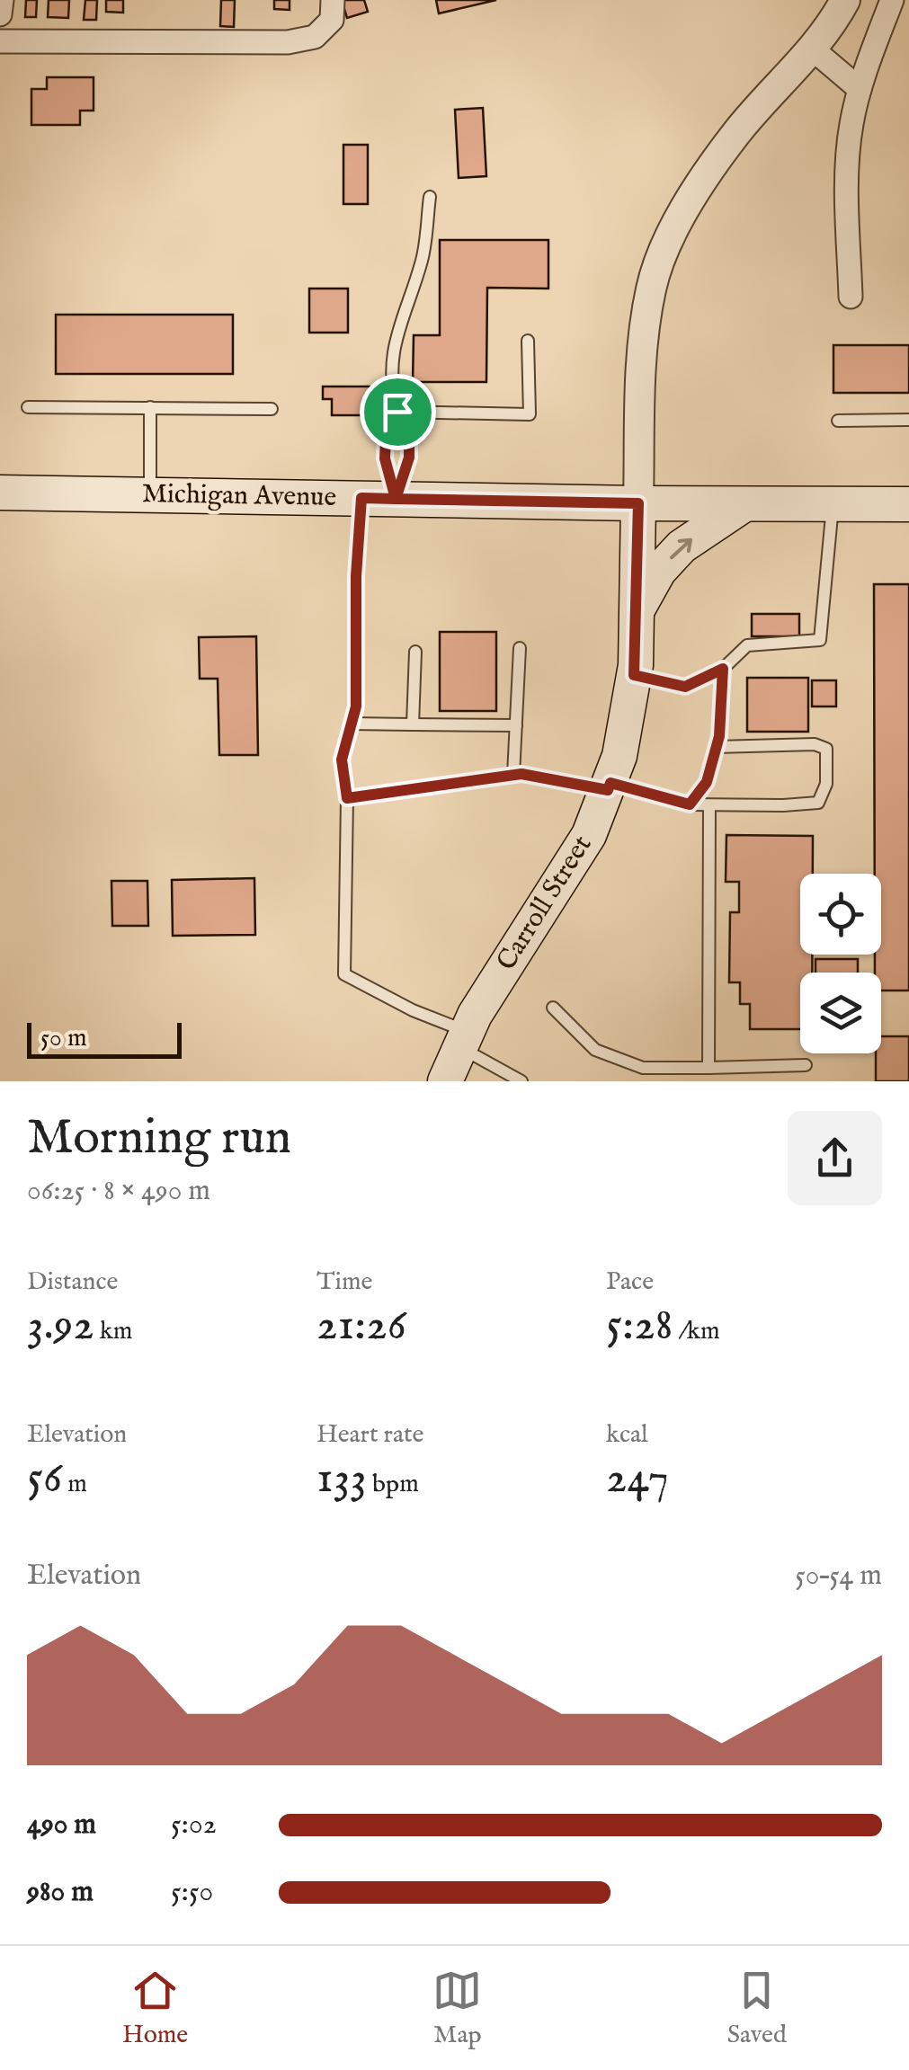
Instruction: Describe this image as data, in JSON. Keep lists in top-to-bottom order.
{
  "streets": {
    "main road": ["Michigan Avenue", "Carroll Street"]
  },
  "crossings": [
    ["Michigan Avenue", "Carroll Street"]
  ],
  "scale_bar": "50 m",
  "page": {
    "scale": "50 m",
    "heading": ["Morning run", "06:25 · 8 × 490 m"],
    "stats": [
      ["Distance", "3.92 km"],
      ["Time", "21:26"],
      ["Pace", "5:28 /km"],
      ["Elevation", "56 m"],
      ["Heart rate", "133 bpm"],
      ["kcal", "247"]
    ],
    "chart": ["Elevation", "50–54 m"],
    "list": [
      {
        "name": "490 m",
        "note": "5:02"
      },
      {
        "name": "980 m",
        "note": "5:50"
      }
    ],
    "tabs": ["Home", "Map", "Saved"]
  }
}
